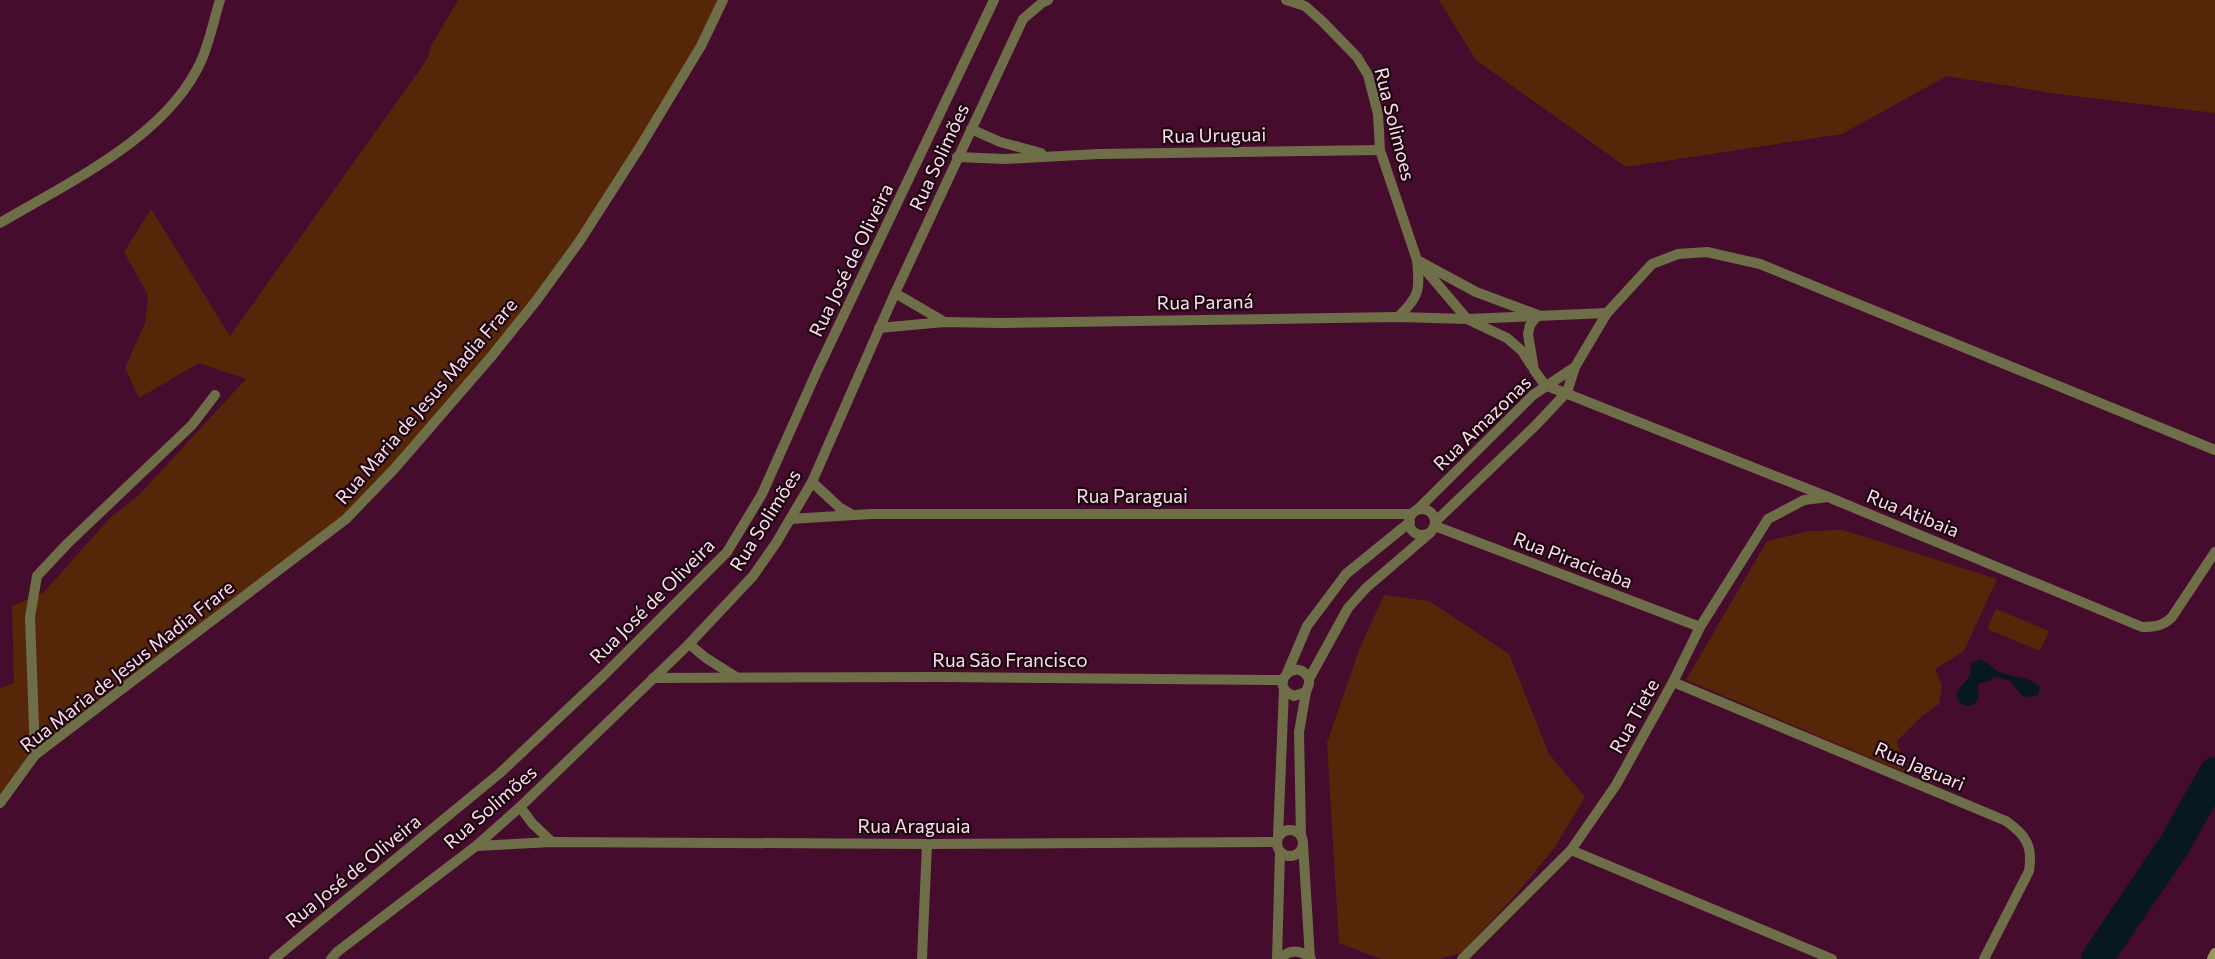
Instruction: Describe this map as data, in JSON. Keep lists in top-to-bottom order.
{
  "streets": {
    "street": [
      "Rua Solimoes",
      "Rua Uruguai",
      "Rua Solimões",
      "Rua José de Oliveira",
      "Rua Paraná",
      "Rua Maria de Jesus Madia Frare",
      "Rua Amazonas",
      "Rua Paraguai",
      "Rua Atibaia",
      "Rua Piracicaba",
      "Rua São Francisco",
      "Rua Tiete",
      "Rua Jaguari",
      "Rua Araguaia"
    ]
  },
  "crossings": [
    ["Rua Solimoes", "Rua Uruguai"],
    ["Rua Solimoes", "Rua Paraná"],
    ["Rua Uruguai", "Rua Solimões"],
    ["Rua Solimões", "Rua Paraná"],
    ["Rua Solimões", "Rua Paraguai"],
    ["Rua Solimões", "Rua São Francisco"],
    ["Rua Solimões", "Rua Araguaia"],
    ["Rua Paraná", "Rua Amazonas"],
    ["Rua Paraná", "Rua Atibaia"],
    ["Rua Amazonas", "Rua Paraguai"],
    ["Rua Amazonas", "Rua Atibaia"],
    ["Rua Amazonas", "Rua Piracicaba"],
    ["Rua Amazonas", "Rua São Francisco"],
    ["Rua Amazonas", "Rua Araguaia"],
    ["Rua Atibaia", "Rua Tiete"],
    ["Rua Piracicaba", "Rua Tiete"],
    ["Rua Tiete", "Rua Jaguari"]
  ]
}
